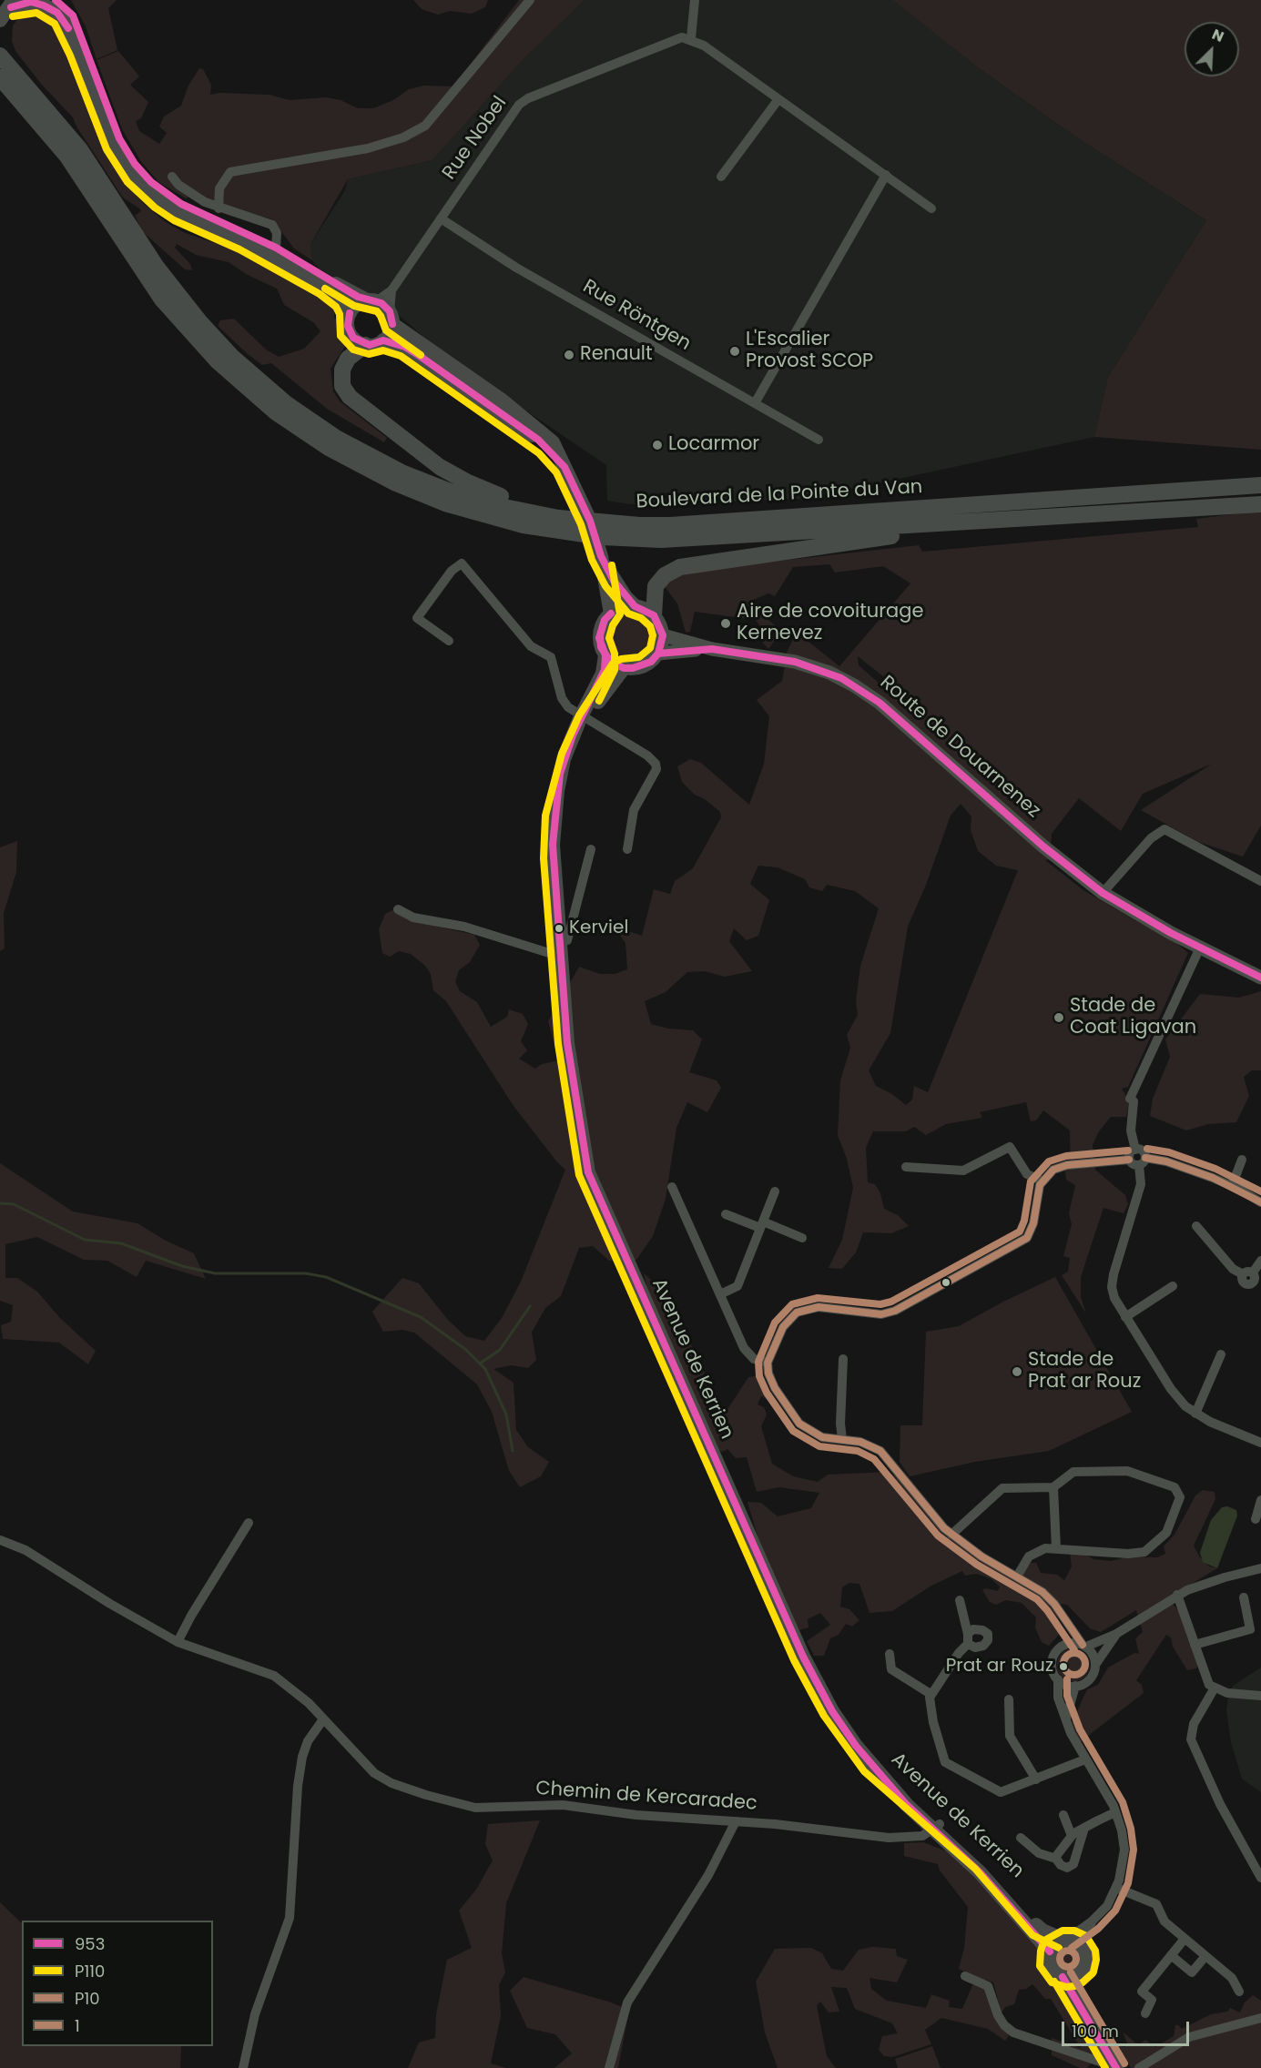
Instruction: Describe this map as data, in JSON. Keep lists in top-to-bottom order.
{
  "streets": {
    "highway": ["Boulevard de la Pointe du Van"],
    "main road": ["Route de Douarnenez", "Avenue de Kerrien"],
    "street": ["Rue Nobel", "Rue Röntgen", "Chemin de Kercaradec"]
  },
  "crossings": [
    ["Rue Nobel", "Rue Röntgen"],
    ["Route de Douarnenez", "Avenue de Kerrien"],
    ["Avenue de Kerrien", "Chemin de Kercaradec"]
  ],
  "places": [
    "L'Escalier Provost SCOP",
    "Renault",
    "Locarmor",
    "Aire de covoiturage Kernevez",
    "Kerviel",
    "Stade de Coat Ligavan",
    "Stade de Prat ar Rouz",
    "Prat ar Rouz"
  ],
  "lines": [
    "transit line 953",
    "transit line P110",
    "transit line P10",
    "transit line 1"
  ],
  "legend": [
    "953",
    "P110",
    "P10",
    "1"
  ],
  "scale_bar": "100 m",
  "north": "top right"
}
